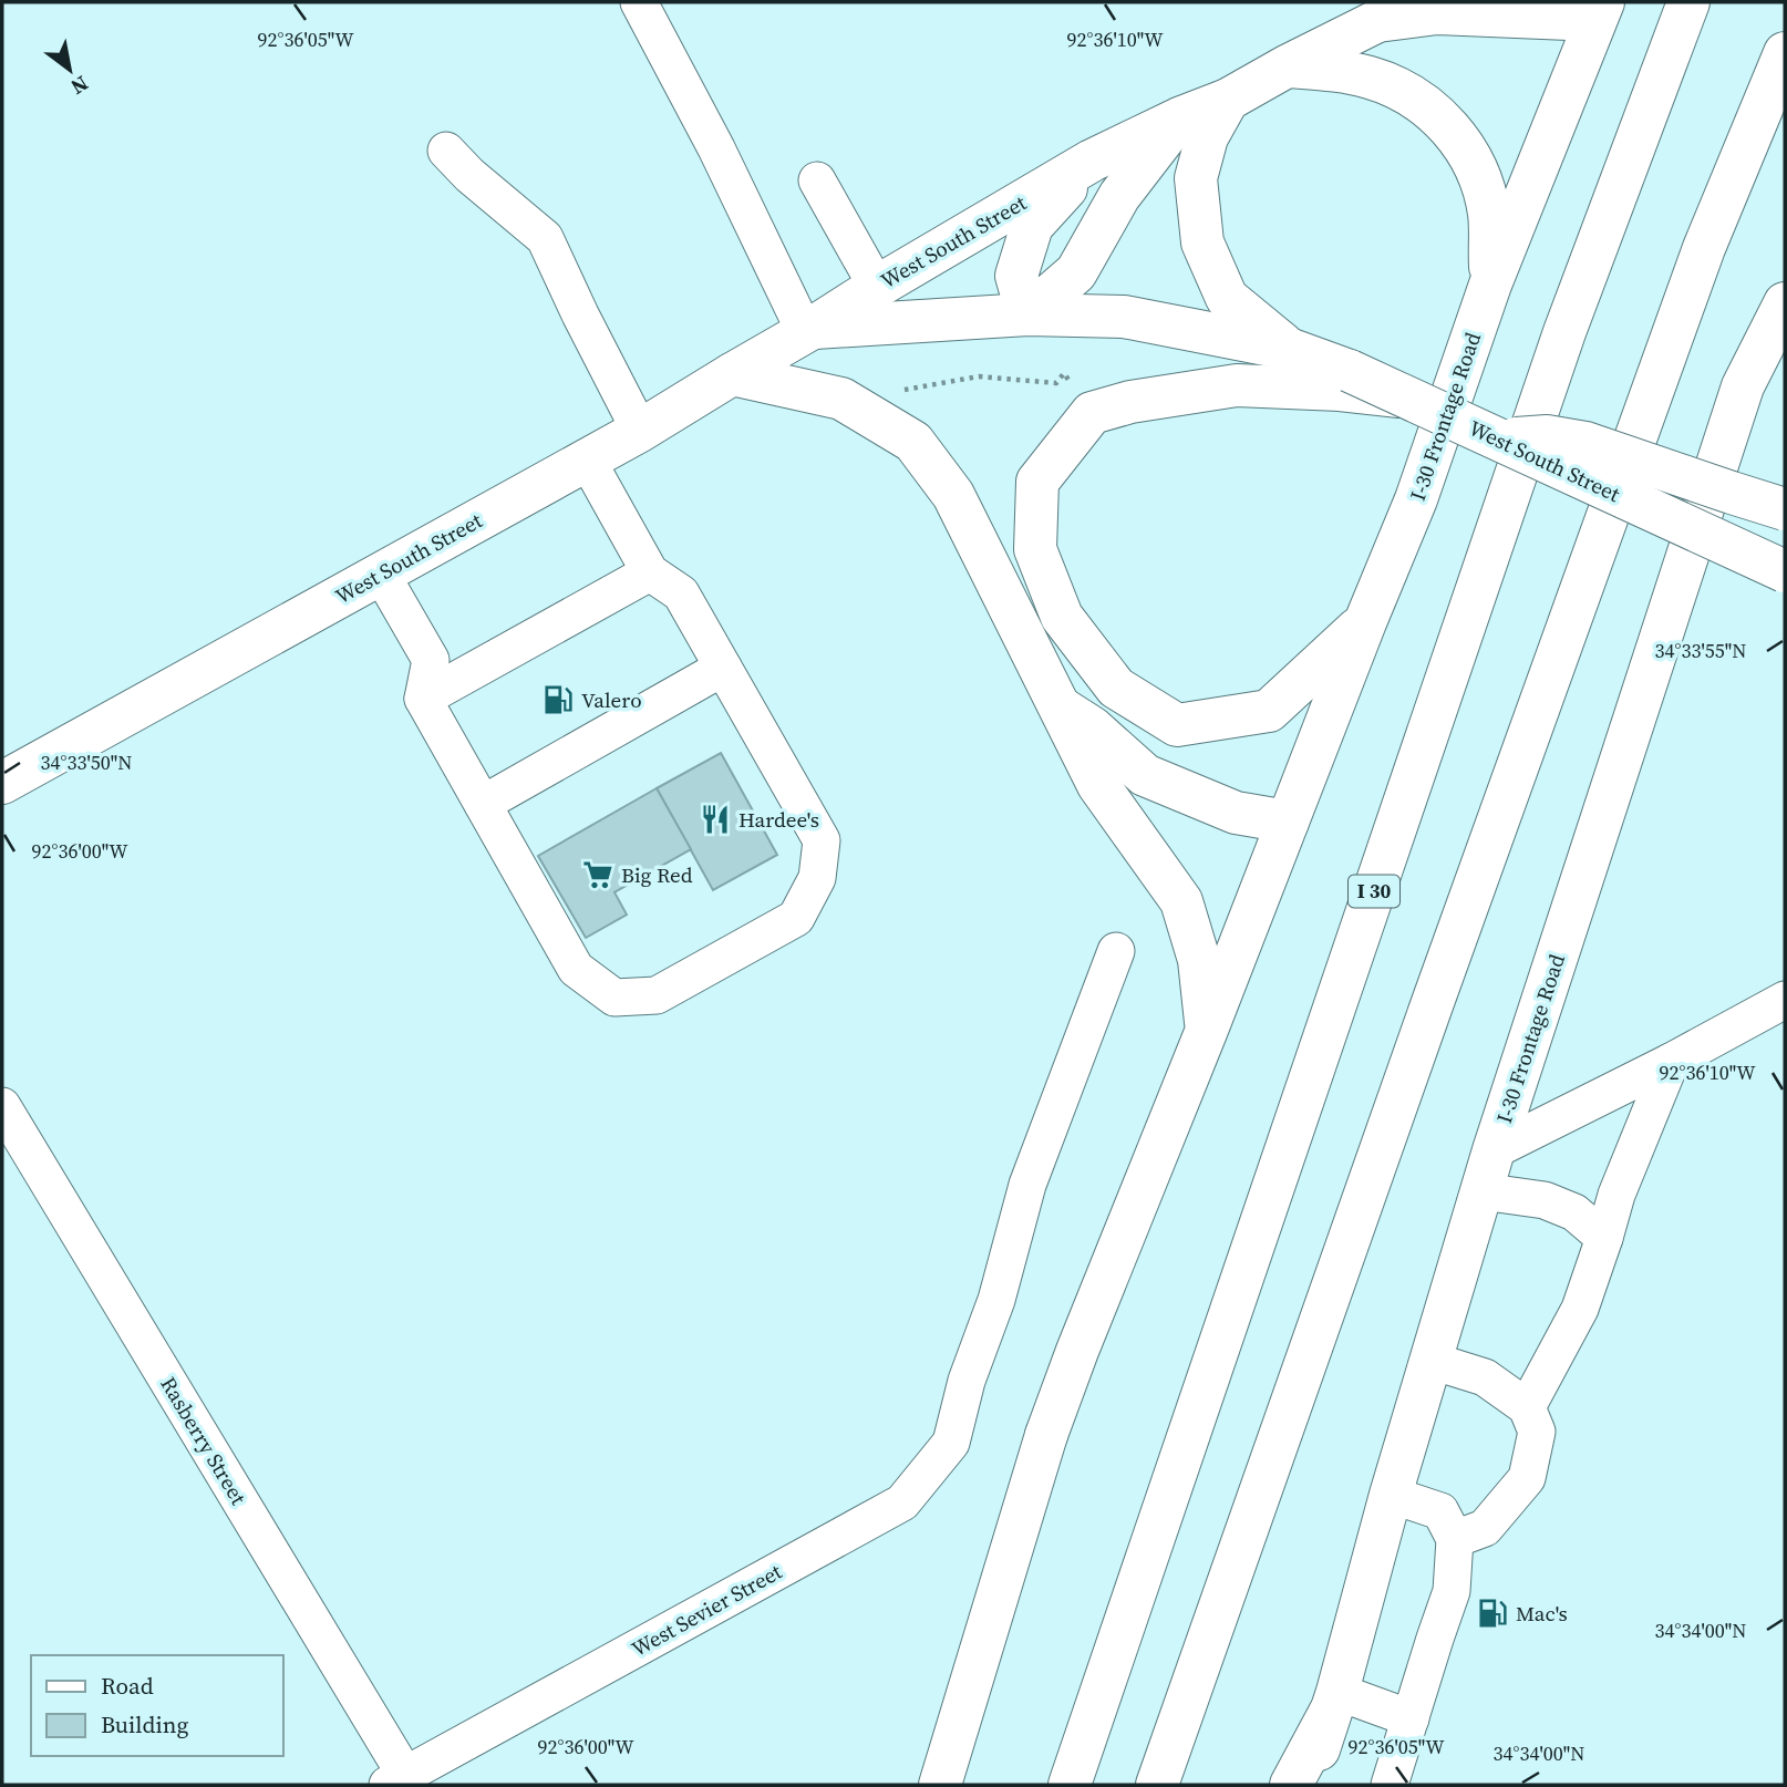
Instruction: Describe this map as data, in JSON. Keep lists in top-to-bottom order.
{
  "streets": {
    "main road": ["West South Street", "I-30 Frontage Road", "I 30"],
    "street": ["Rasberry Street", "West Sevier Street"]
  },
  "crossings": [
    ["West South Street", "I-30 Frontage Road"],
    ["Rasberry Street", "West Sevier Street"]
  ],
  "places": {
    "fuel station": ["Valero", "Mac's"],
    "restaurant": ["Hardee's"],
    "supermarket": ["Big Red"]
  },
  "legend": ["Road", "Building"],
  "north": "bottom right",
  "coordinates": [
    "92°36'05\"W",
    "92°36'10\"W",
    "34°33'55\"N",
    "34°33'50\"N",
    "92°36'00\"W",
    "34°34'00\"N"
  ]
}
